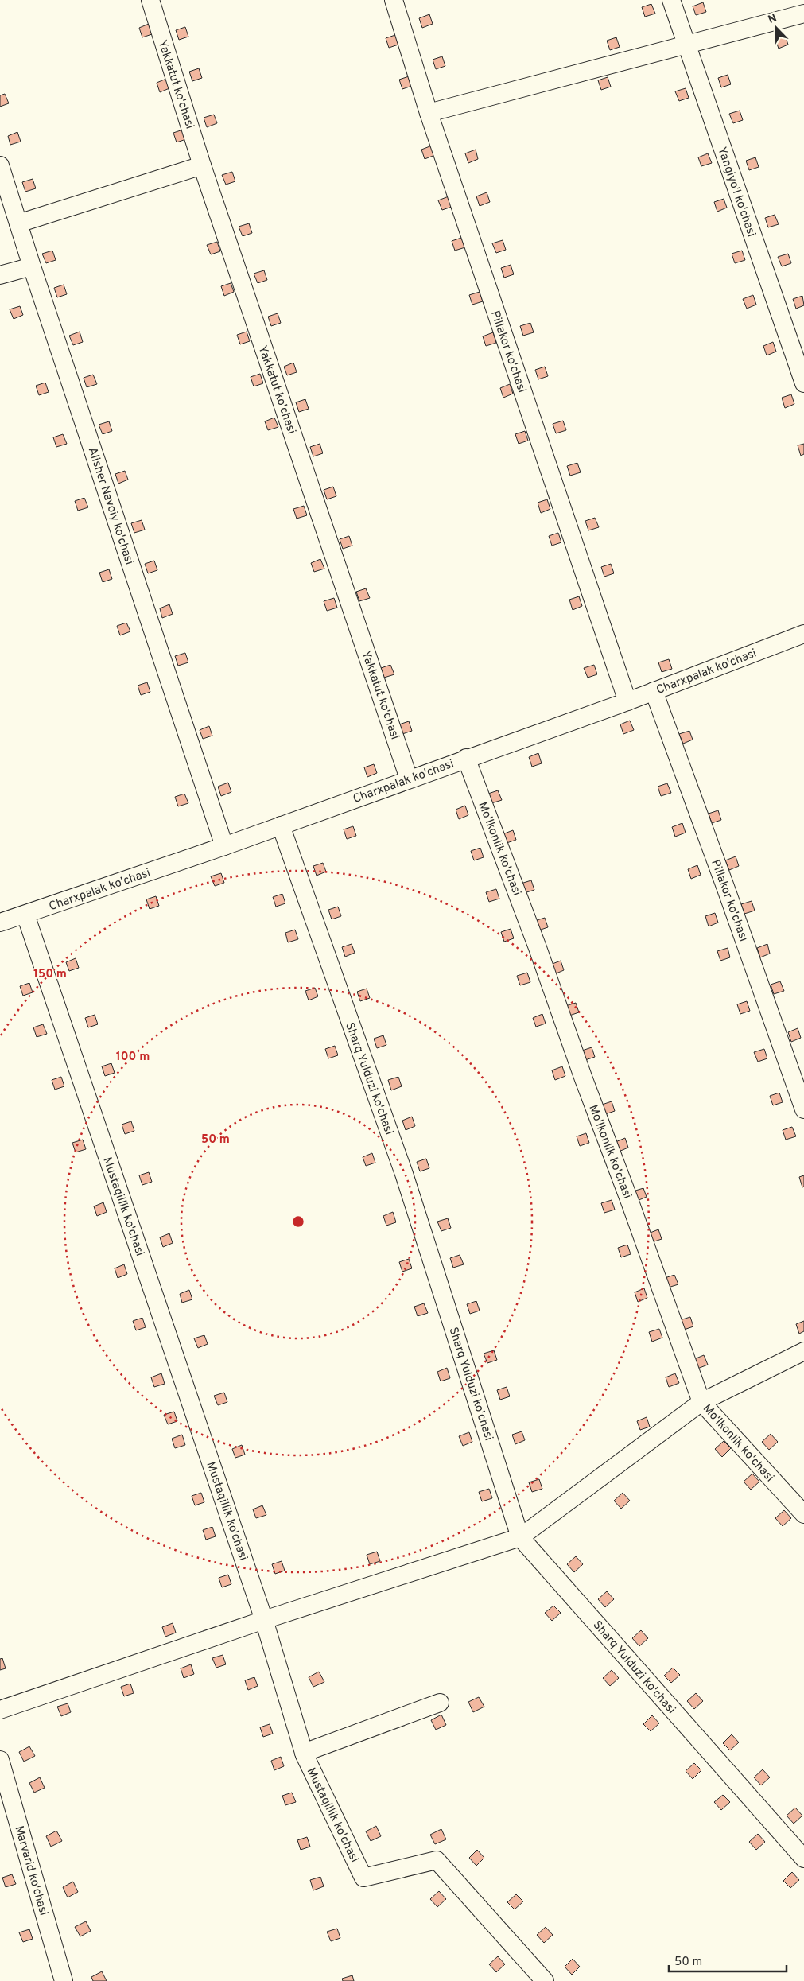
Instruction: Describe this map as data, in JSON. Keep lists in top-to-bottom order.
{
  "streets": {
    "street": [
      "Yakkatut ko'chasi",
      "Yangiyo'l ko'chasi",
      "Pillakor ko'chasi",
      "Alisher Navoiy ko'chasi",
      "Charxpalak ko'chasi",
      "Mo'lkonlik ko'chasi",
      "Sharq Yulduzi ko'chasi",
      "Mustaqillik ko'chasi",
      "Marvarid ko'chasi"
    ]
  },
  "crossings": [
    ["Yakkatut ko'chasi", "Charxpalak ko'chasi"],
    ["Pillakor ko'chasi", "Charxpalak ko'chasi"],
    ["Alisher Navoiy ko'chasi", "Charxpalak ko'chasi"],
    ["Charxpalak ko'chasi", "Mo'lkonlik ko'chasi"],
    ["Charxpalak ko'chasi", "Sharq Yulduzi ko'chasi"],
    ["Charxpalak ko'chasi", "Mustaqillik ko'chasi"]
  ],
  "scale_bar": "50 m",
  "north": "top left",
  "rings": ["150 m", "100 m", "50 m"]
}
